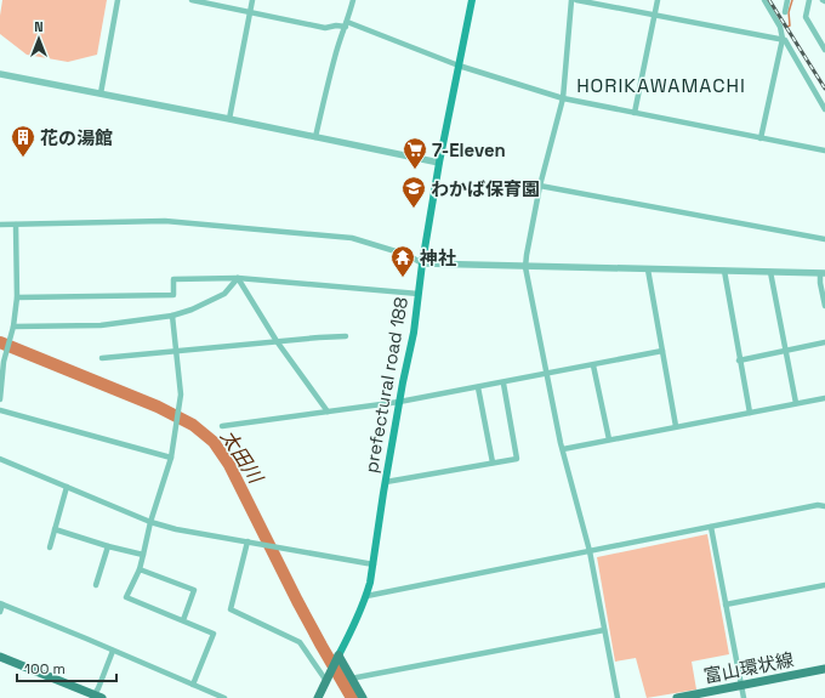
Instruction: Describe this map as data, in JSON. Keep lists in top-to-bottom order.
{
  "streets": {
    "main road": ["prefectural road 188", "富山環状線"]
  },
  "districts": ["HORIKAWAMACHI"],
  "water": ["太田川"],
  "places": {
    "building": ["花の湯館"],
    "supermarket": ["7-Eleven"],
    "school or university": ["わかば保育園"],
    "temple": ["神社"]
  },
  "scale_bar": "100 m",
  "north": "top"
}
